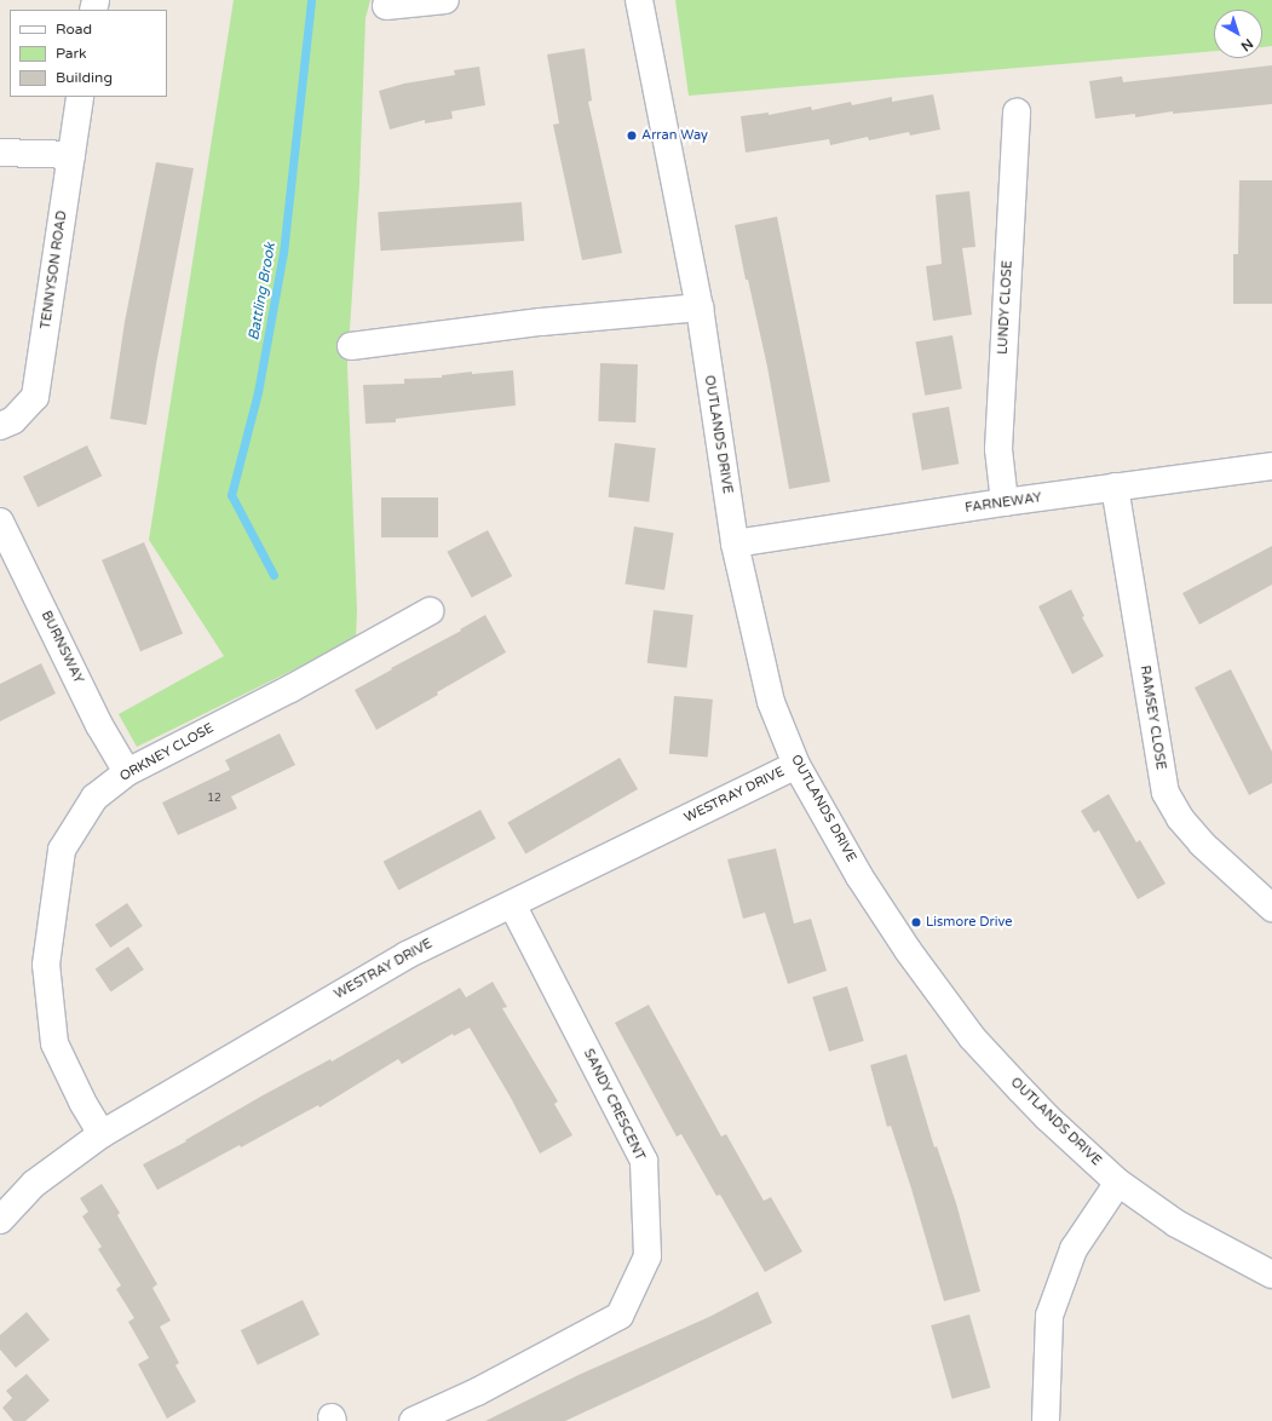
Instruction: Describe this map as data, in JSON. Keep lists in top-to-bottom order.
{
  "streets": {
    "street": [
      "TENNYSON ROAD",
      "LUNDY CLOSE",
      "OUTLANDS DRIVE",
      "FARNEWAY",
      "BURNSWAY",
      "RAMSEY CLOSE",
      "ORKNEY CLOSE",
      "WESTRAY DRIVE",
      "SANDY CRESCENT"
    ]
  },
  "crossings": [
    ["LUNDY CLOSE", "FARNEWAY"],
    ["OUTLANDS DRIVE", "FARNEWAY"],
    ["OUTLANDS DRIVE", "WESTRAY DRIVE"],
    ["FARNEWAY", "RAMSEY CLOSE"],
    ["BURNSWAY", "ORKNEY CLOSE"],
    ["ORKNEY CLOSE", "WESTRAY DRIVE"],
    ["WESTRAY DRIVE", "SANDY CRESCENT"]
  ],
  "water": ["Battling Brook"],
  "places": ["Arran Way", "Lismore Drive"],
  "house_numbers": ["12"],
  "legend": ["Road", "Park", "Building"],
  "north": "bottom right"
}
